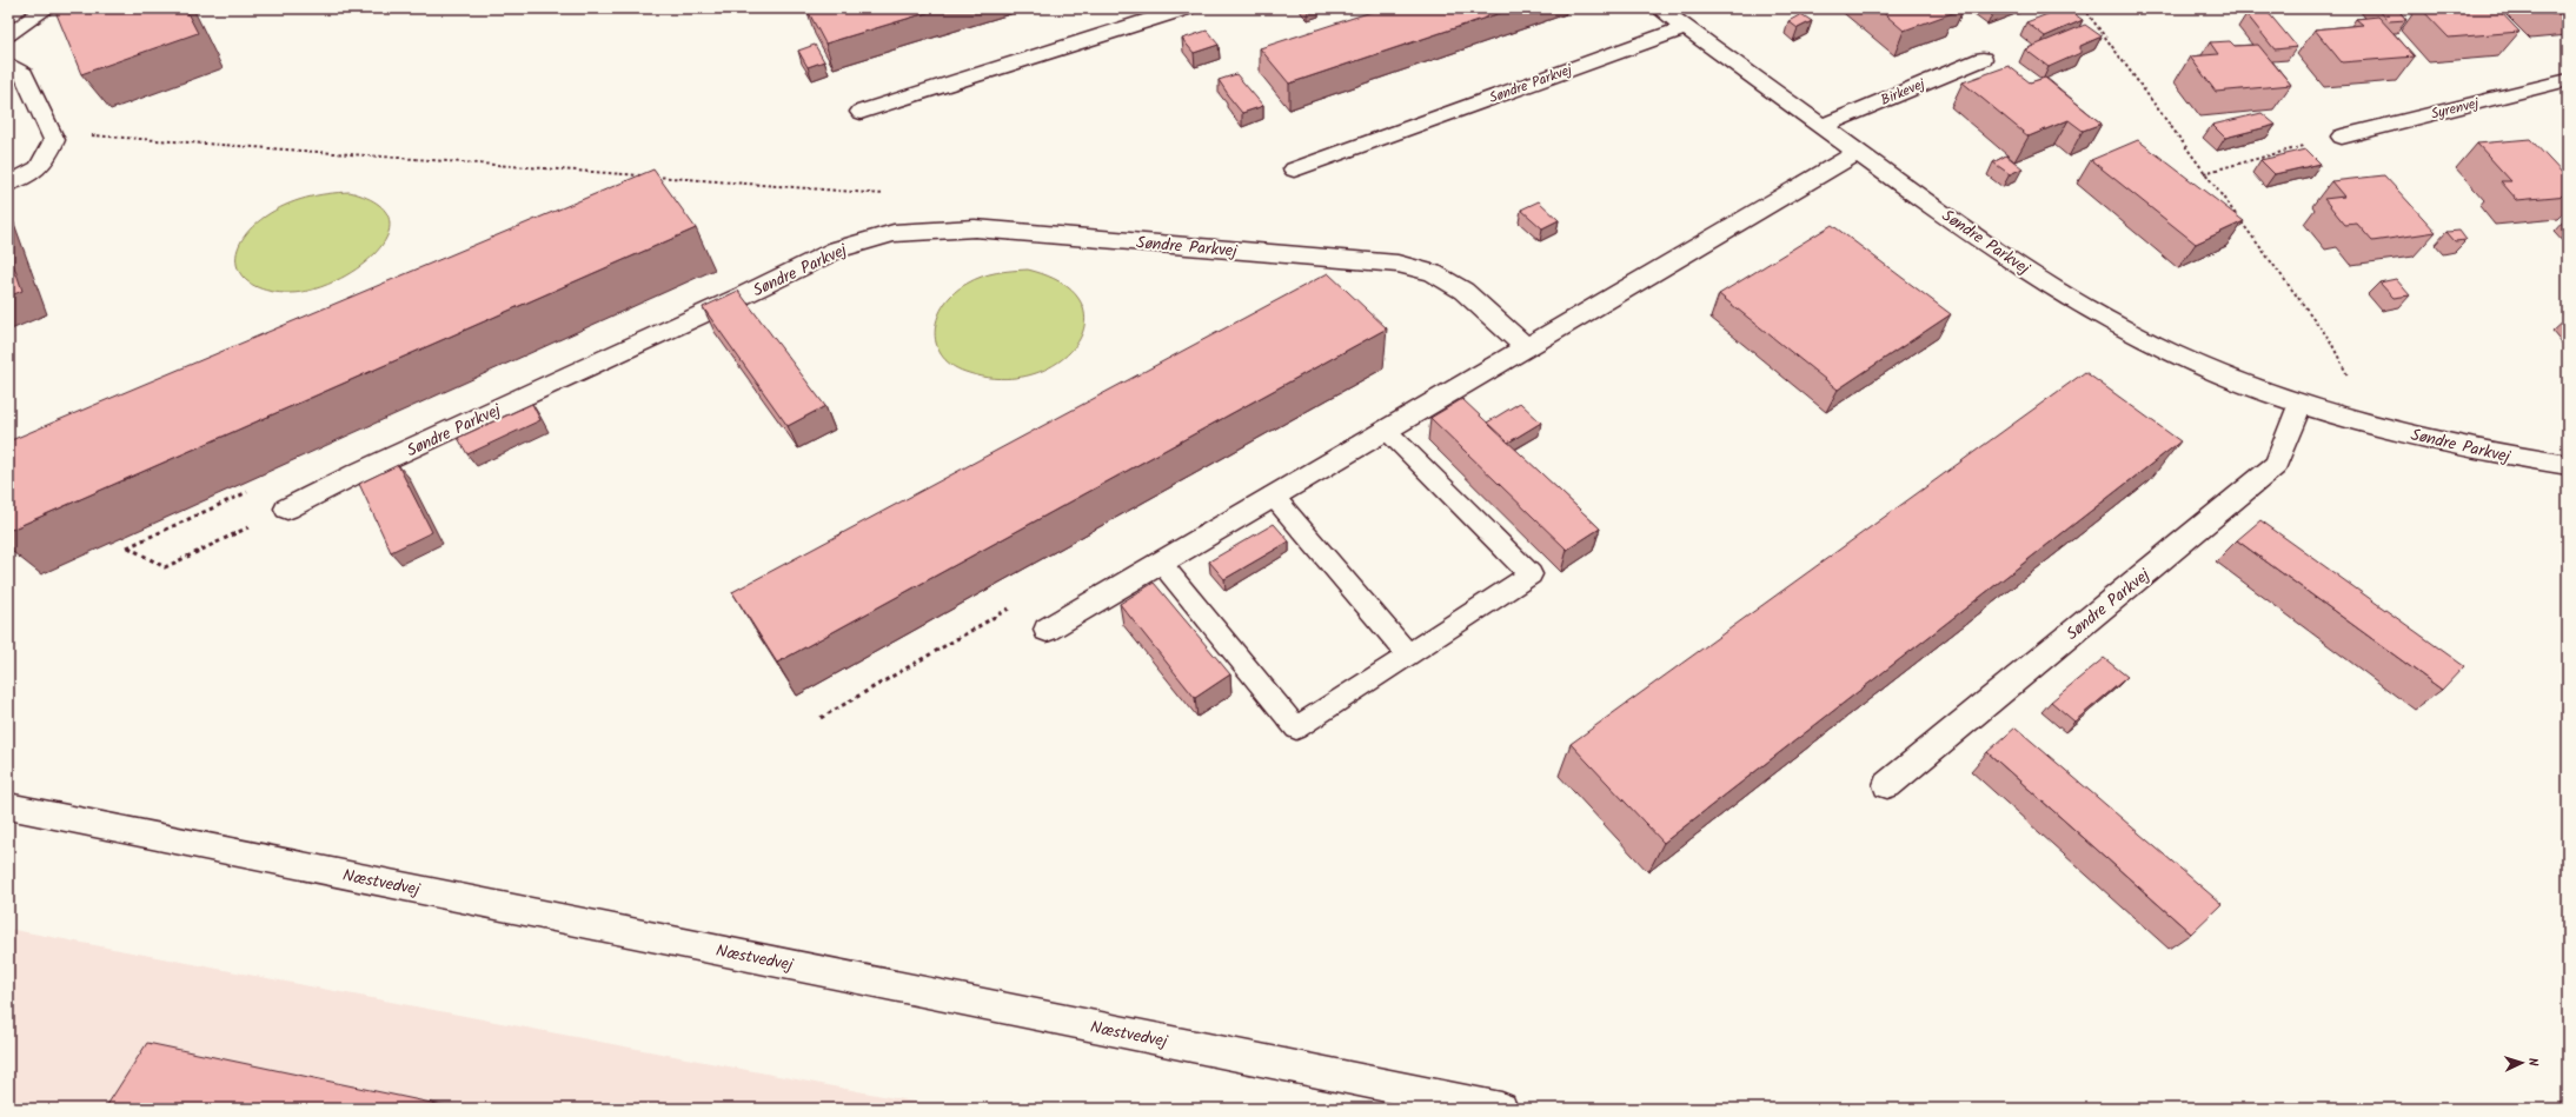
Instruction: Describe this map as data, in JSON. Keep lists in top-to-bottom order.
{
  "streets": {
    "street": [
      "Søndre Parkvej",
      "Birkevej",
      "Syrenvej",
      "Næstvedvej"
    ]
  },
  "crossings": [
    ["Søndre Parkvej", "Birkevej"]
  ],
  "north": "right"
}
